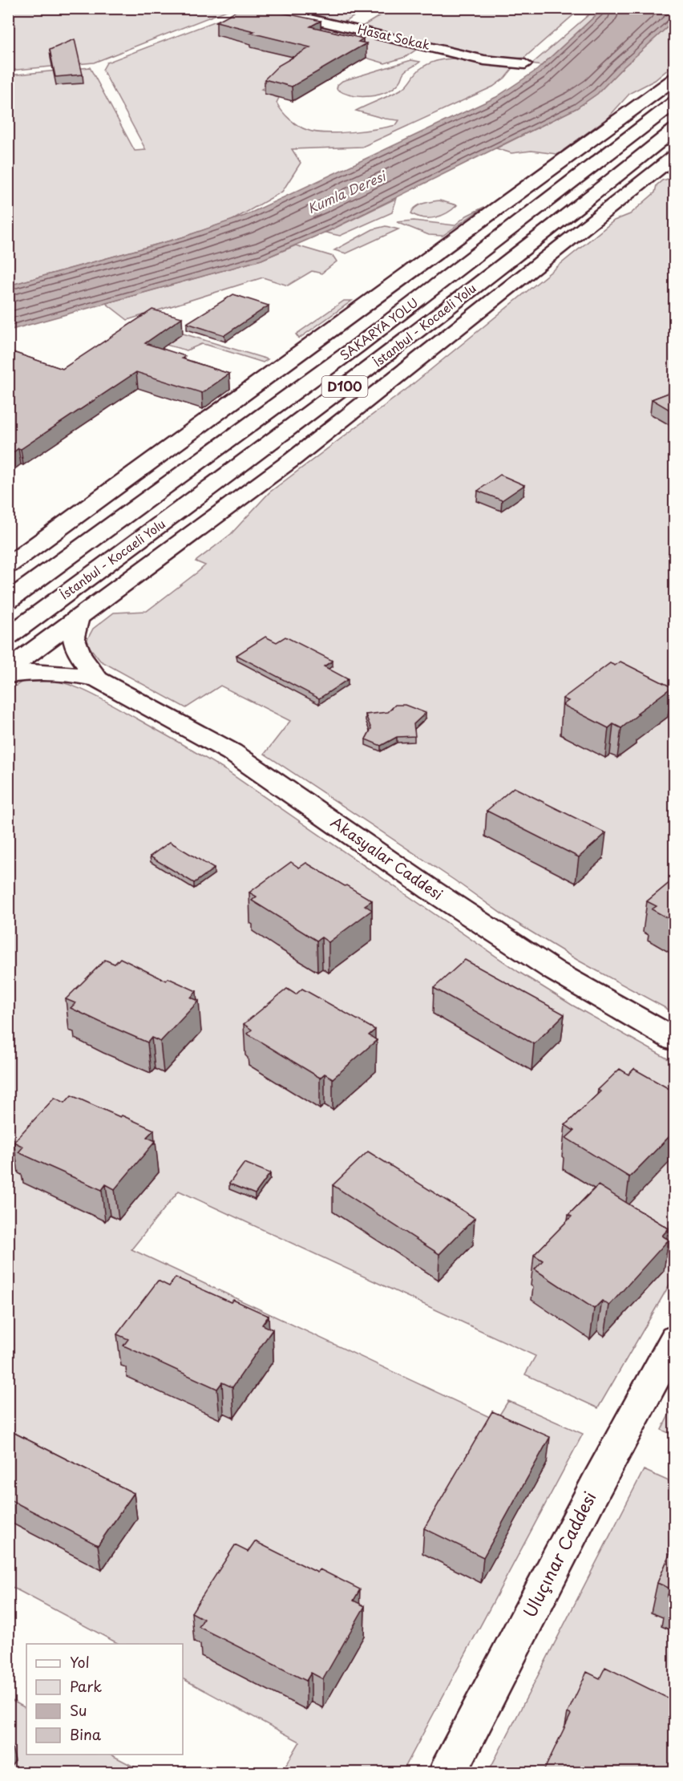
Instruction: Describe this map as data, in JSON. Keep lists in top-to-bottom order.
{
  "streets": {
    "main road": [
      "İstanbul - Kocaeli Yolu",
      "SAKARYA YOLU",
      "D100",
      "Akasyalar Caddesi",
      "Uluçınar Caddesi"
    ],
    "street": ["Hasat Sokak"]
  },
  "water": ["Kumla Deresi"],
  "legend": [
    "Yol",
    "Park",
    "Su",
    "Bina"
  ]
}
